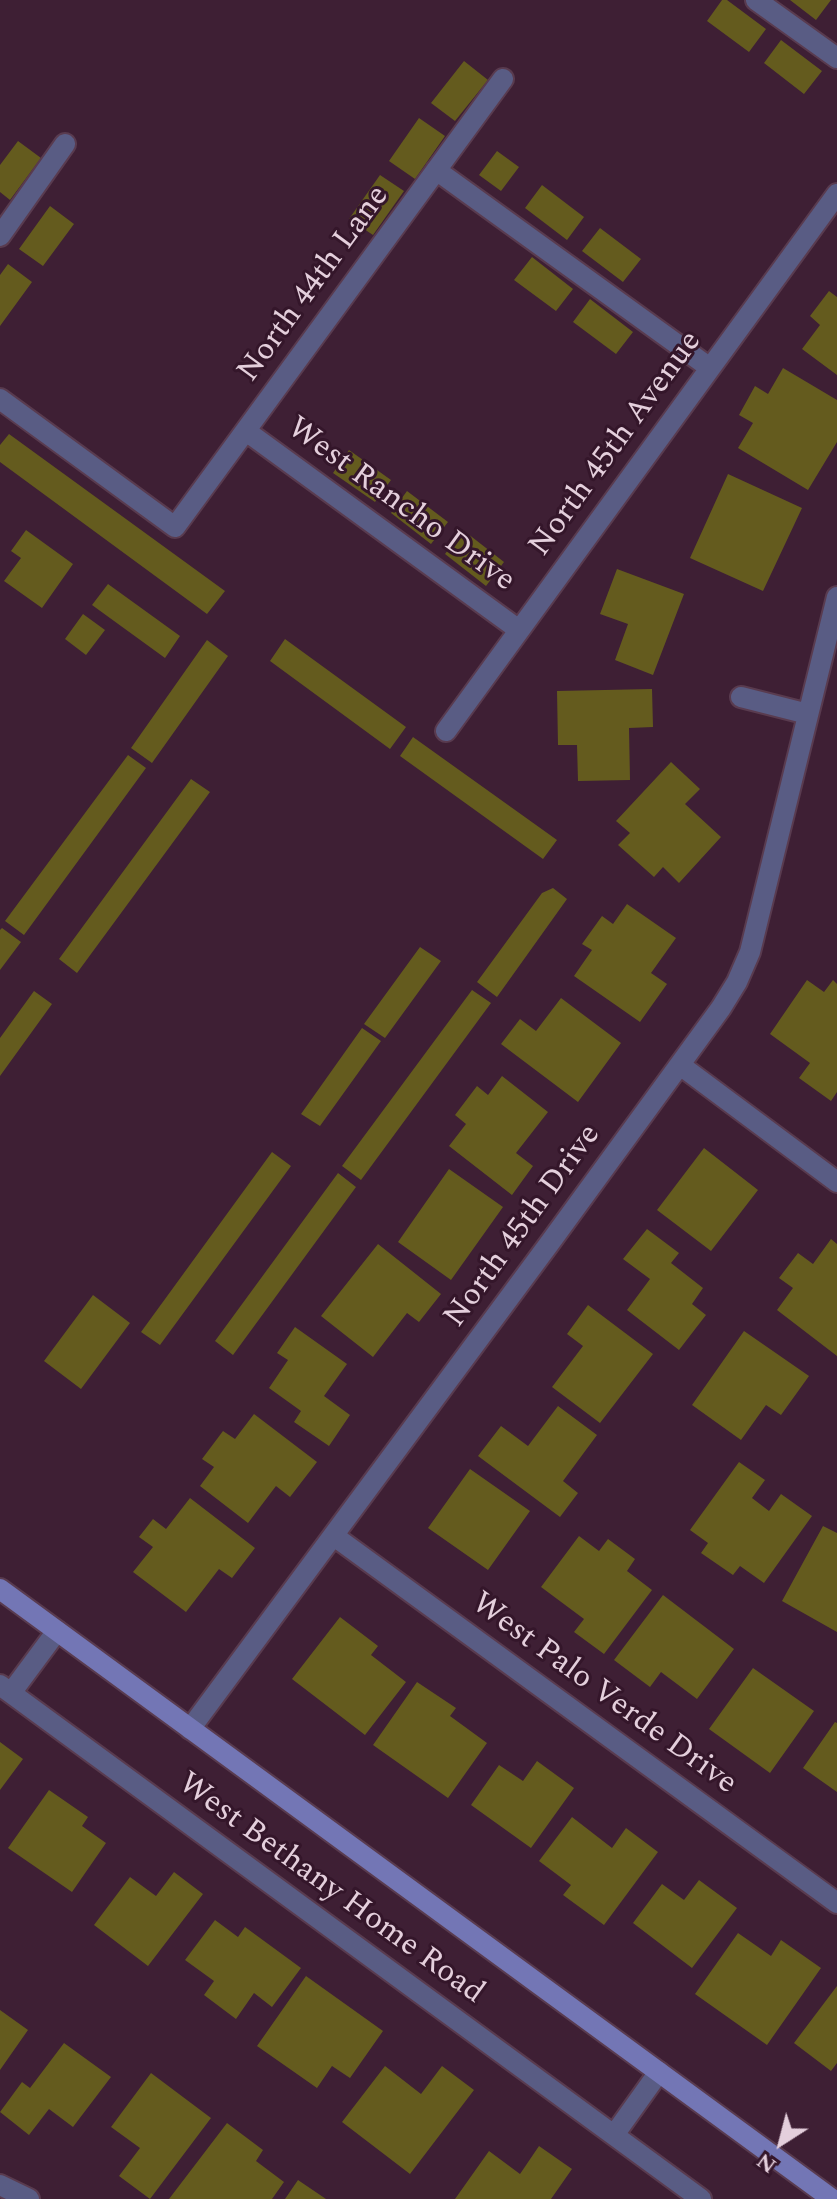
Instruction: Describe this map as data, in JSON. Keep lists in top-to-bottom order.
{
  "streets": {
    "main road": ["West Bethany Home Road"],
    "street": [
      "North 44th Lane",
      "North 45th Avenue",
      "West Rancho Drive",
      "North 45th Drive",
      "West Palo Verde Drive"
    ]
  },
  "crossings": [
    ["North 44th Lane", "West Rancho Drive"],
    ["North 45th Avenue", "West Rancho Drive"],
    ["North 45th Drive", "West Palo Verde Drive"],
    ["North 45th Drive", "West Bethany Home Road"]
  ],
  "north": "bottom left"
}
